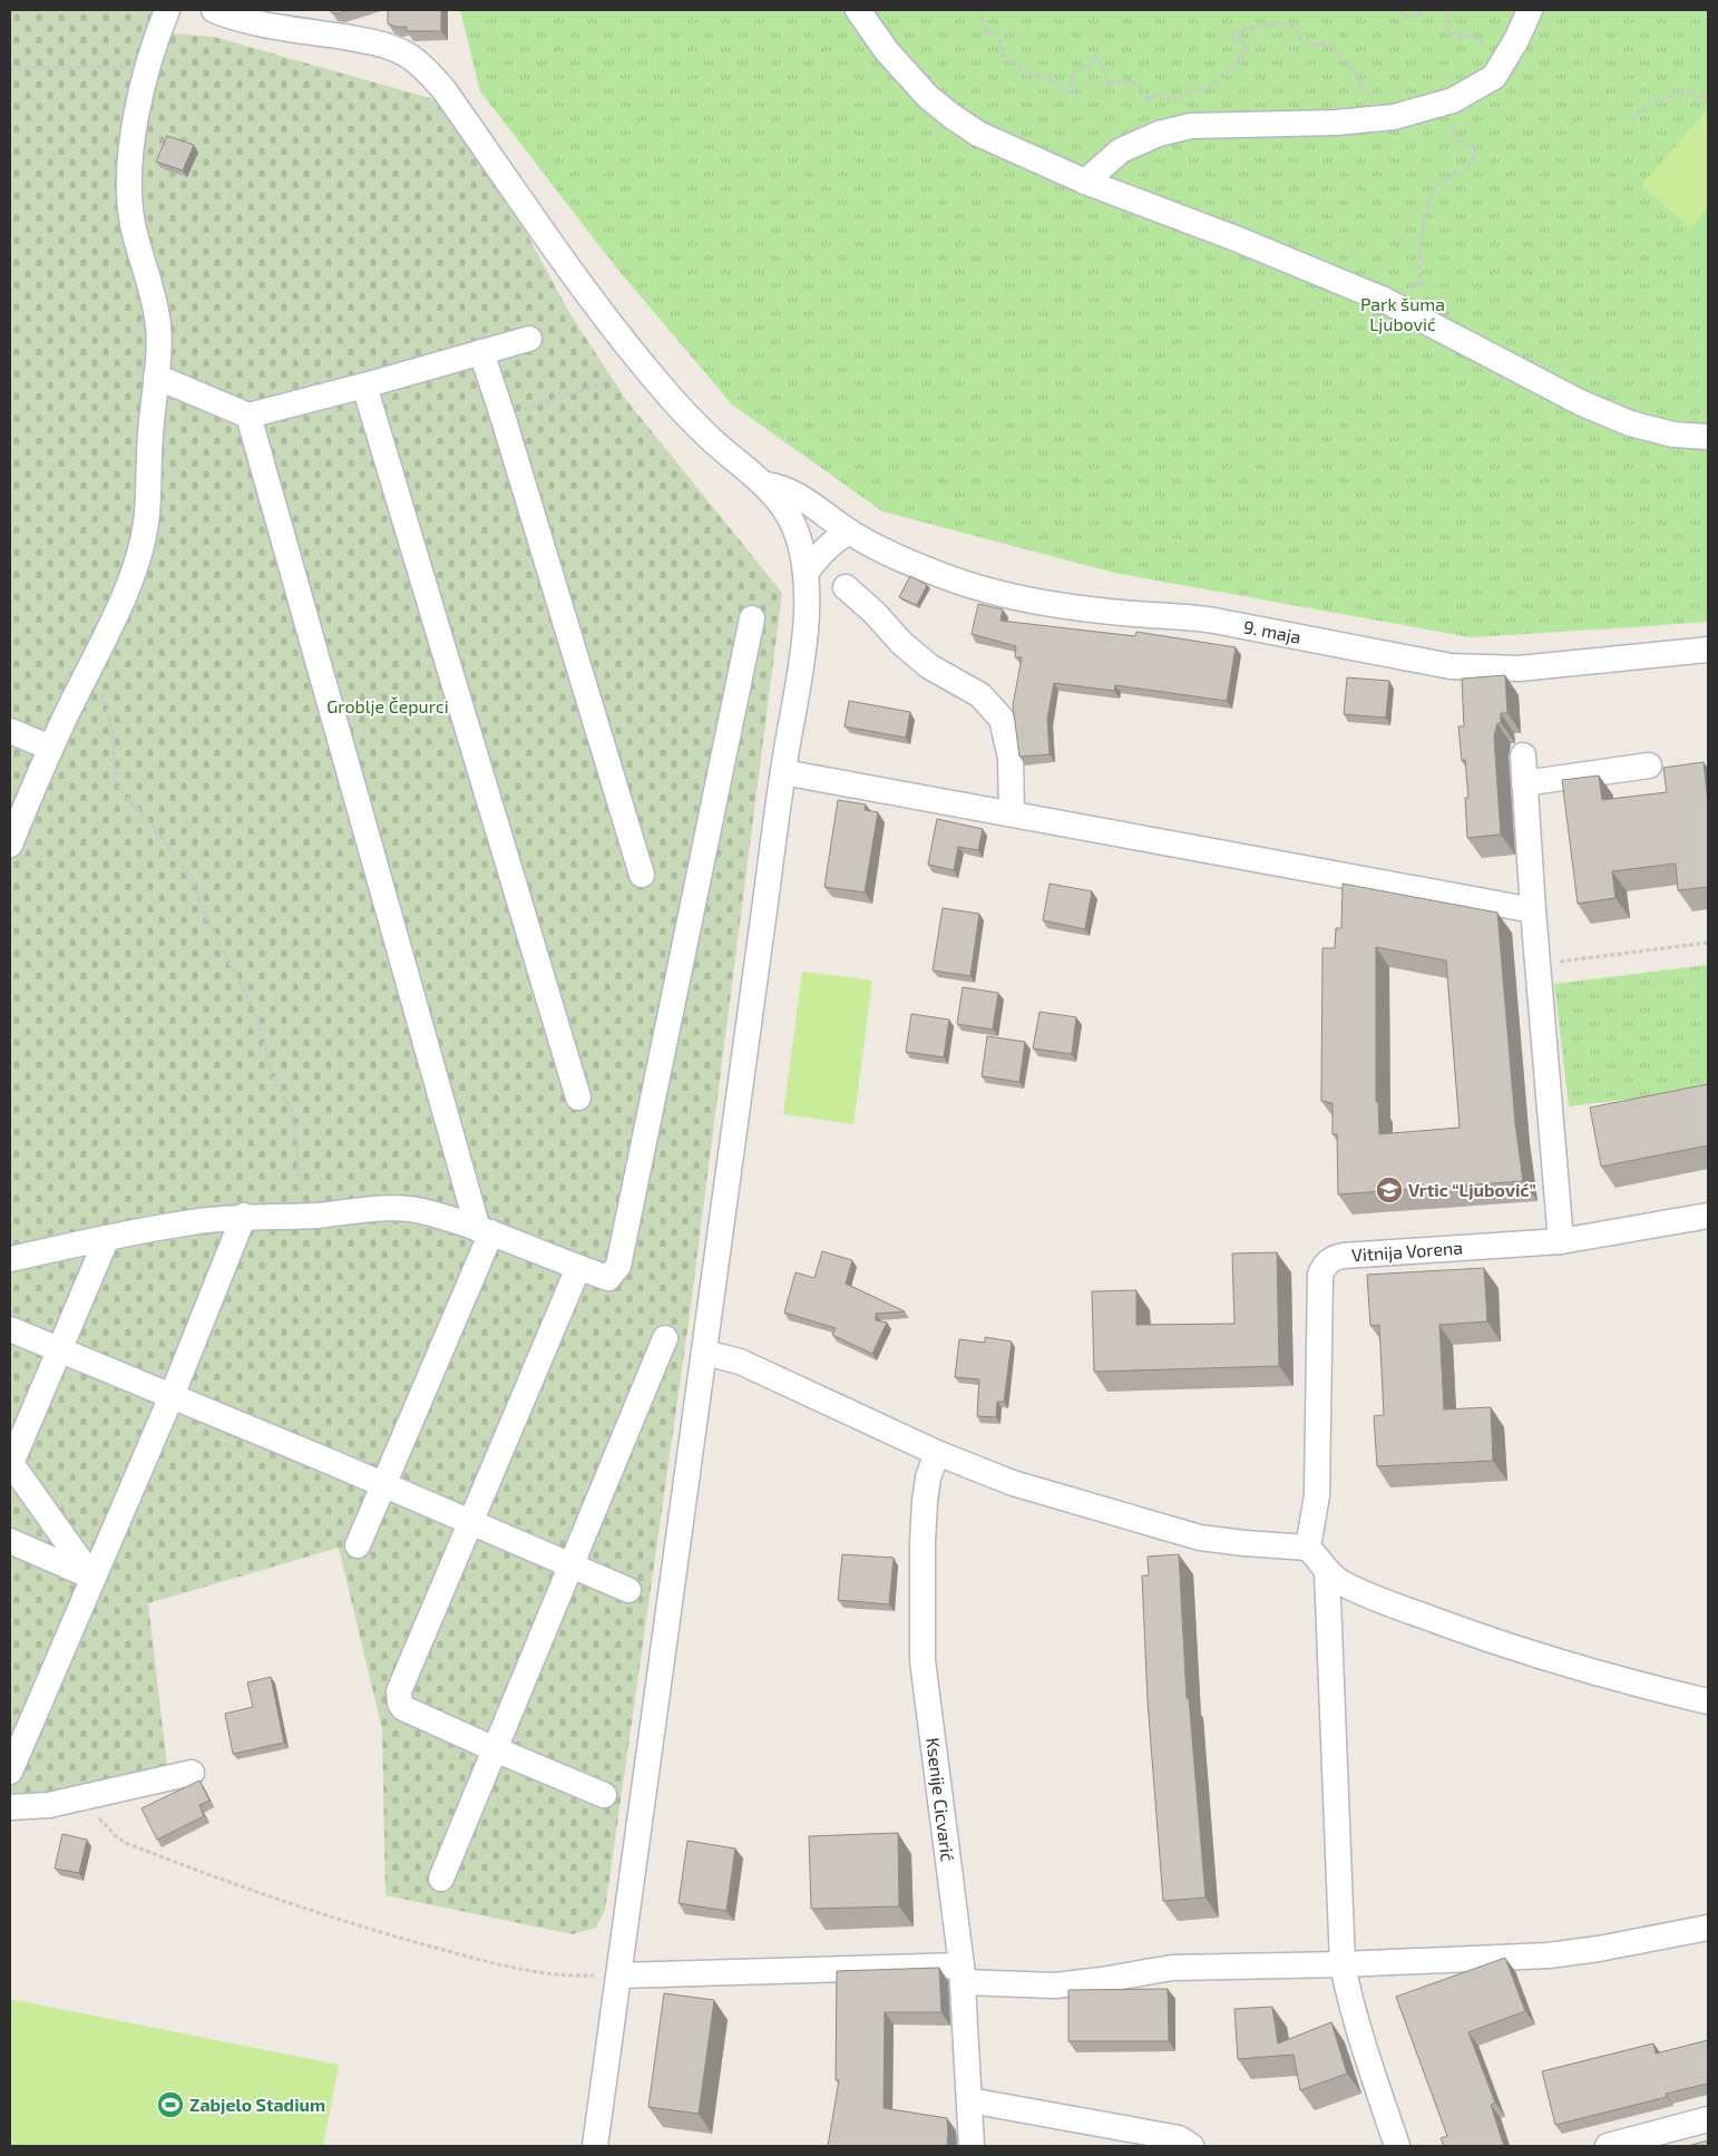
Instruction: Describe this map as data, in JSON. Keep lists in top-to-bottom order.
{
  "streets": {
    "street": ["9. maja", "Vitnija Vorena", "Ksenije Cicvarić"]
  },
  "parks": ["Park šuma Ljubović", "Groblje Čepurci"],
  "places": {
    "school or university": ["Vrtic “Ljubović”"],
    "sports": ["Zabjelo Stadium"]
  }
}
